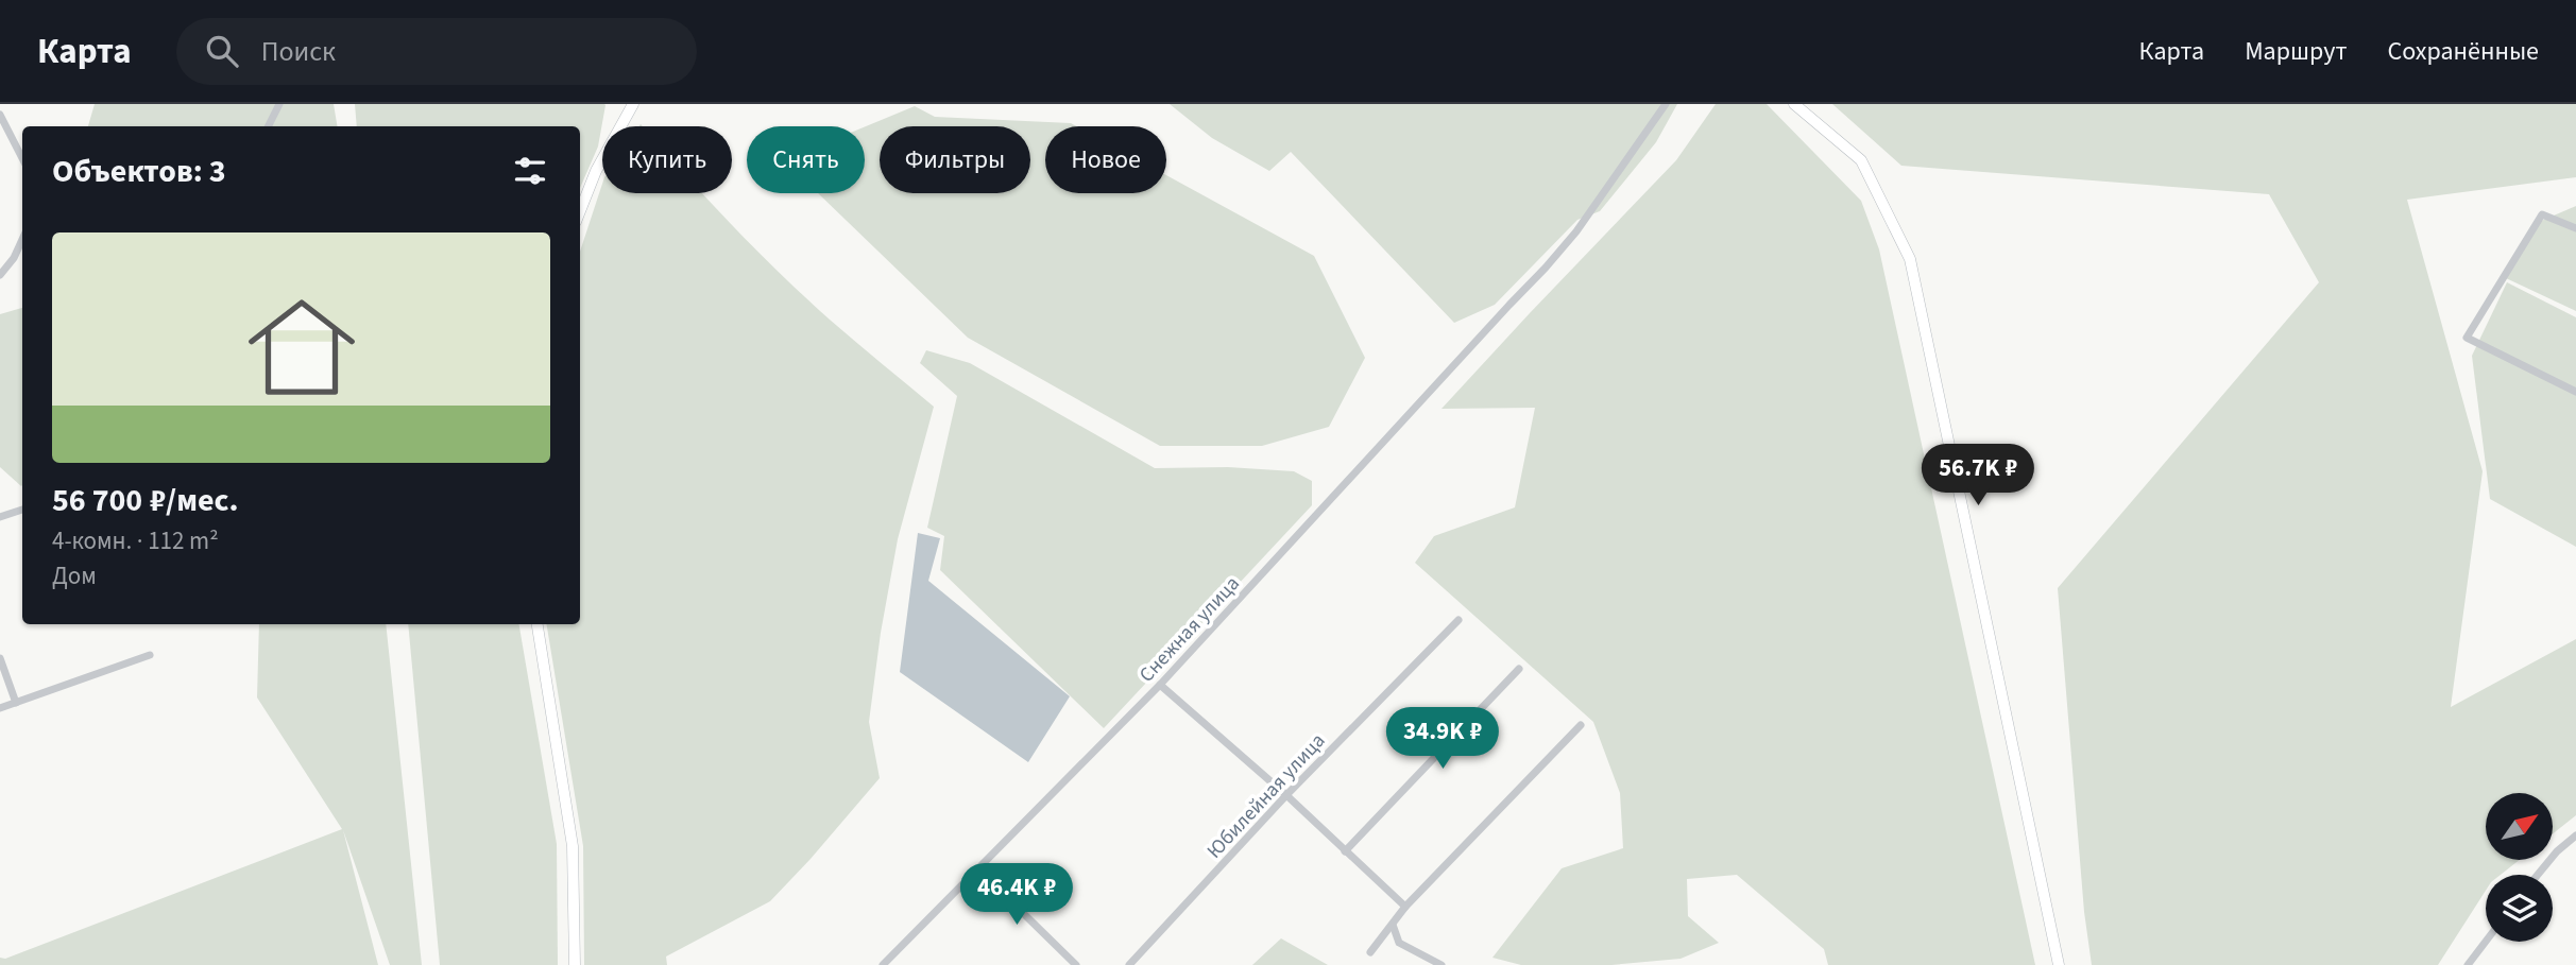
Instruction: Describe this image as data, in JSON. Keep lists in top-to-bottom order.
{
  "streets": {
    "street": ["Снежная улица", "Юбилейная улица"]
  },
  "north": "top right",
  "page": {
    "header": "Карта",
    "search": "Поиск",
    "nav": ["Карта", "Маршрут", "Сохранённые"],
    "chip": [
      "Купить",
      "Снять",
      "Фильтры",
      "Новое"
    ],
    "heading": "Объектов: 3",
    "list": [
      {
        "name": "56 700 ₽/мес.",
        "note": "4-комн. · 112 m² · Дом"
      }
    ],
    "price": ["56.7K ₽", "34.9K ₽", "46.4K ₽"]
  }
}
